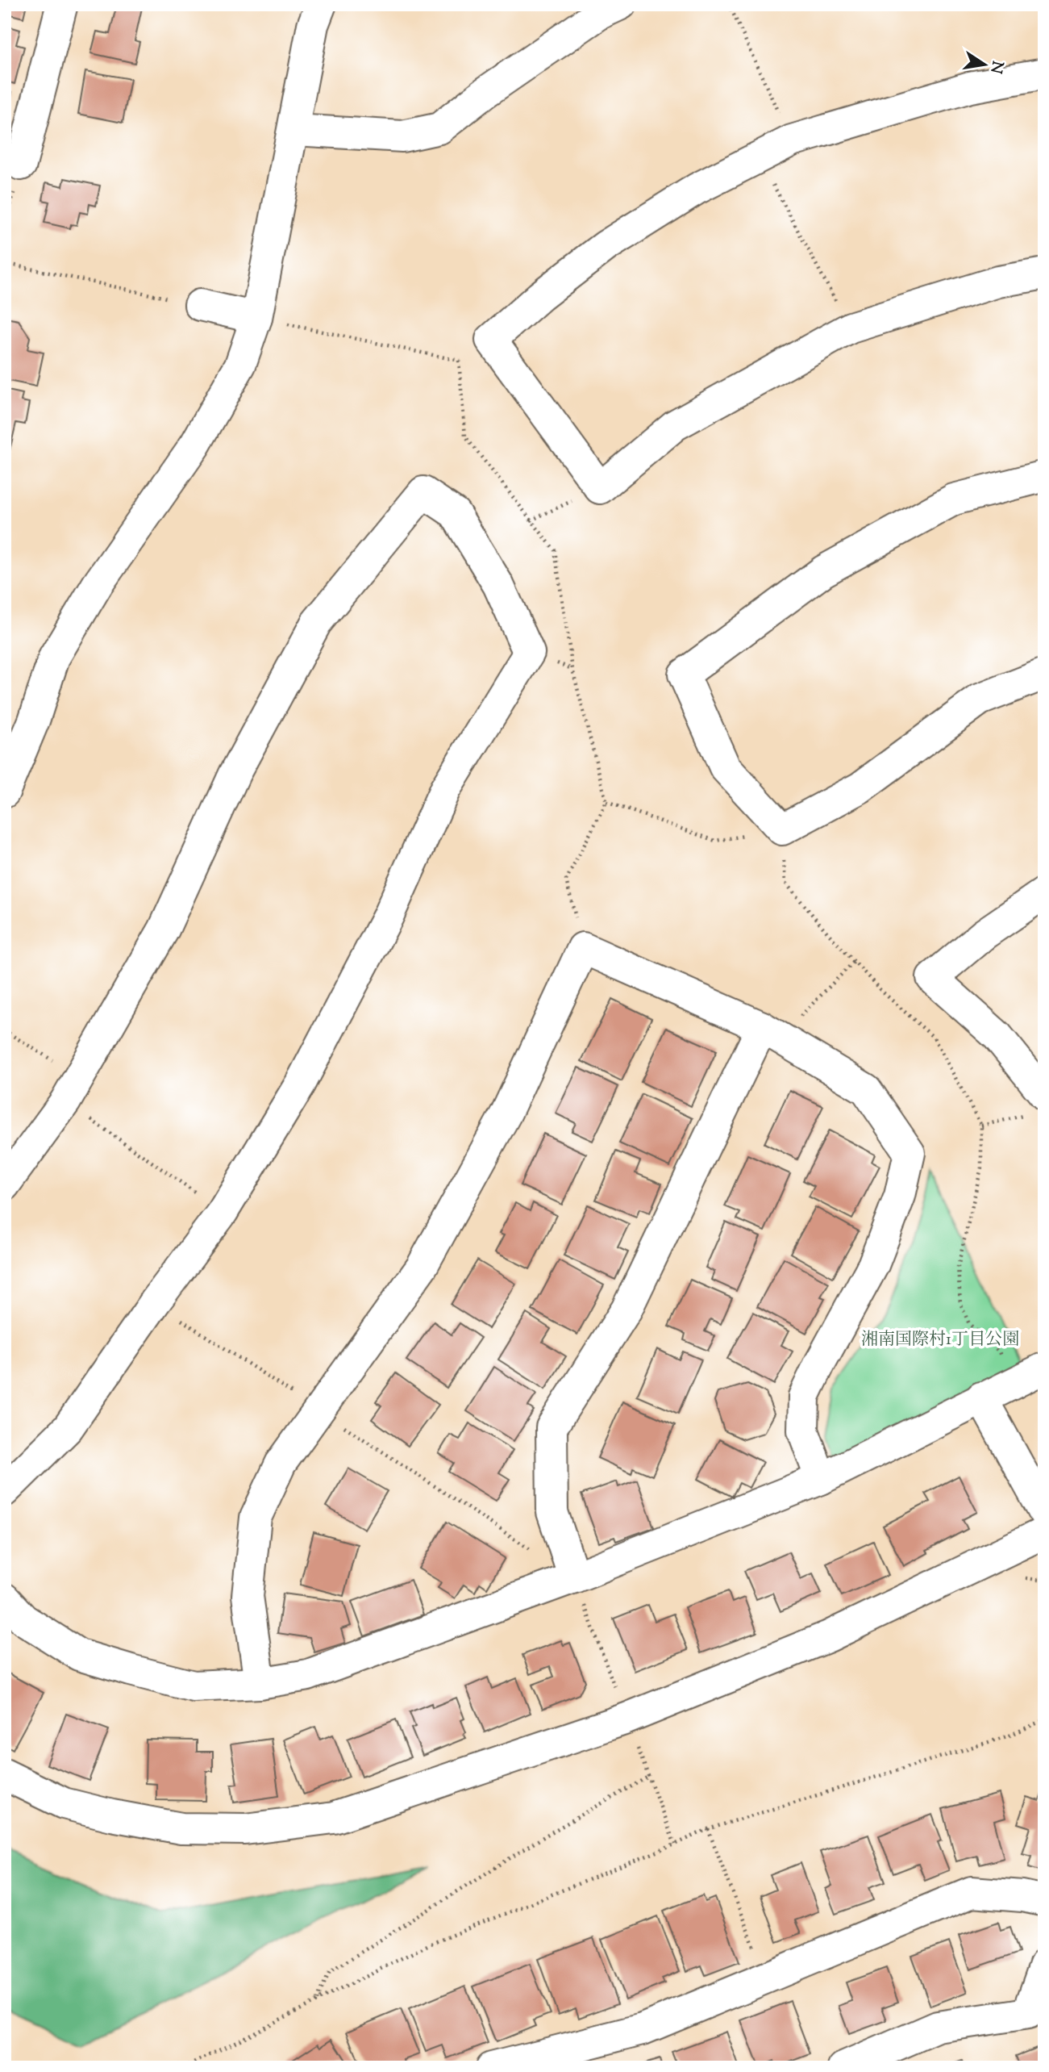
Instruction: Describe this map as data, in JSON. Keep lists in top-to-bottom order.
{
  "parks": ["湘南国際村1丁目公園"],
  "north": "right"
}
